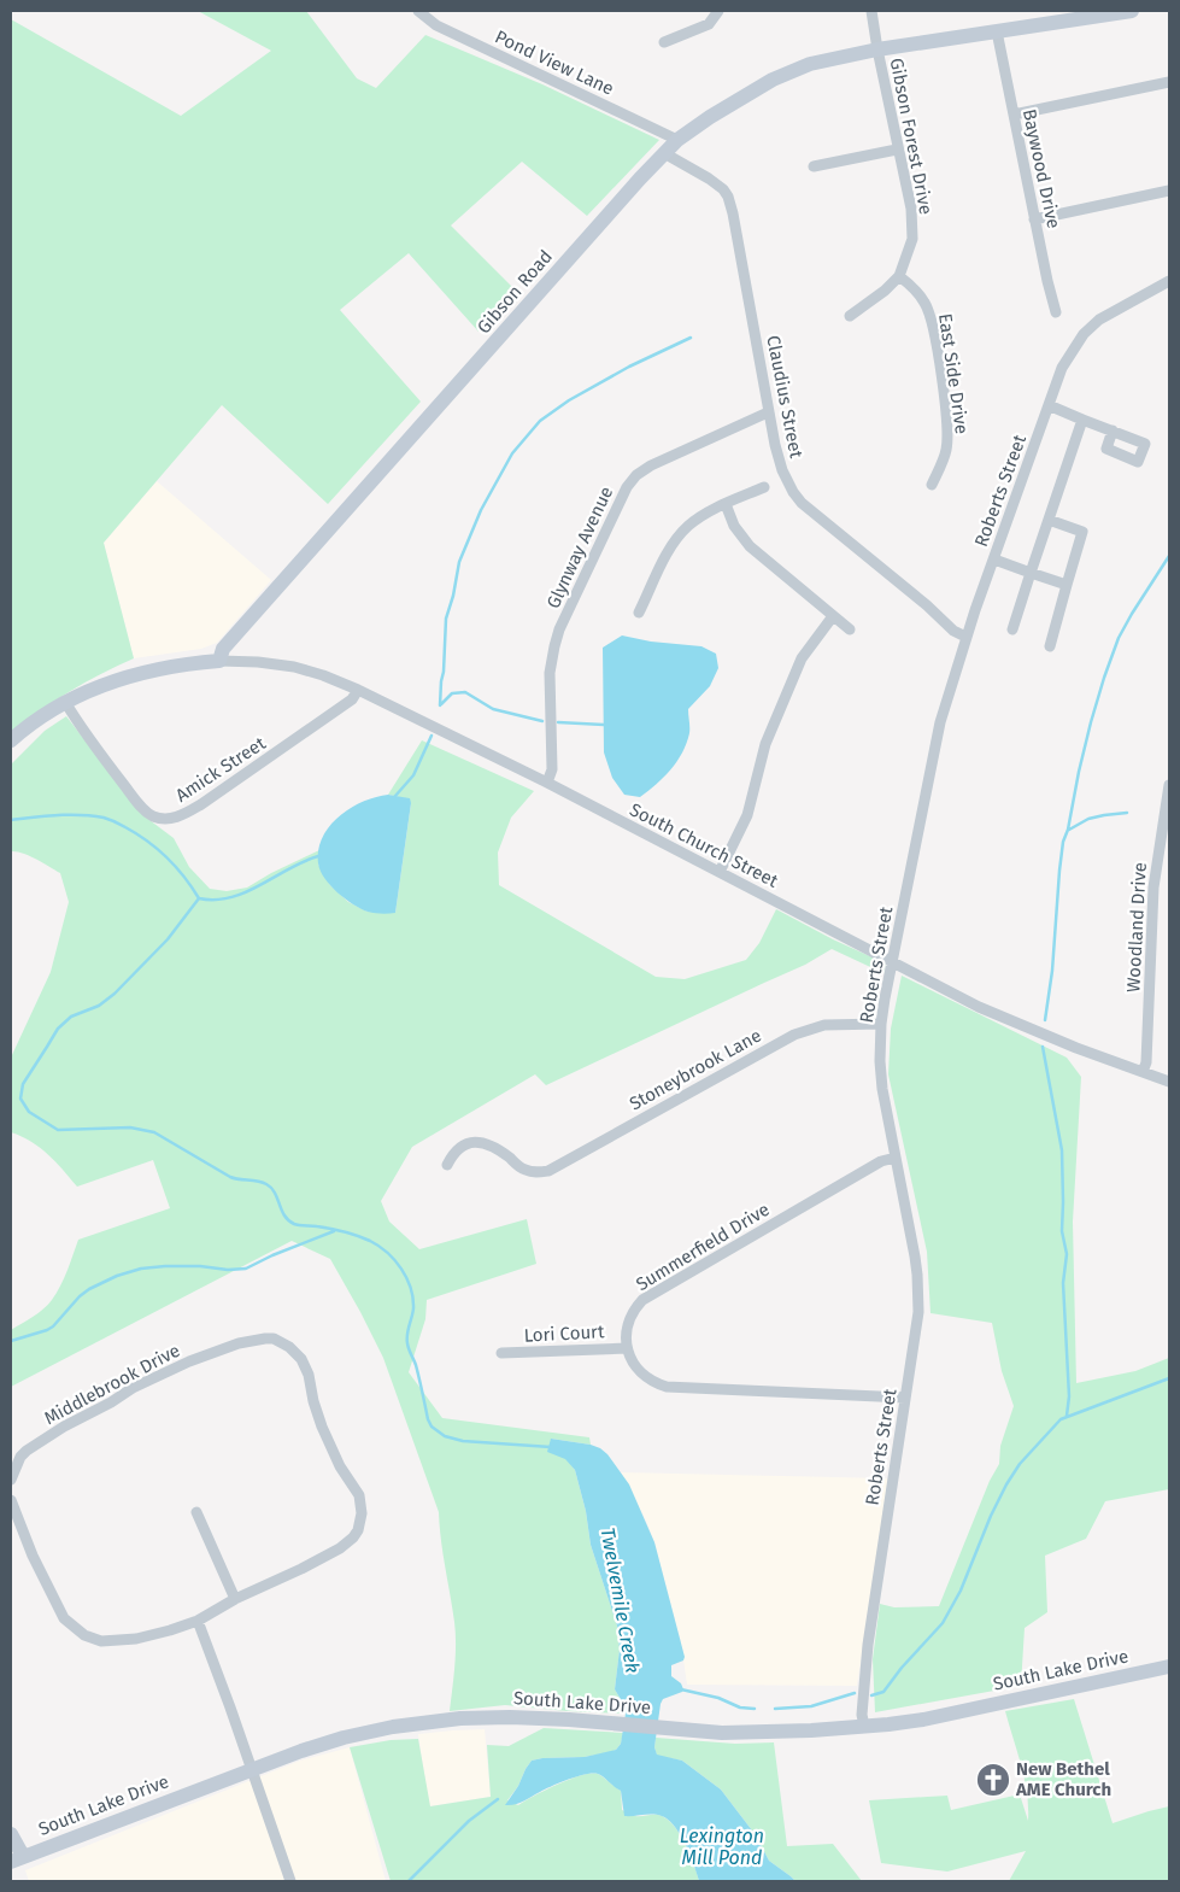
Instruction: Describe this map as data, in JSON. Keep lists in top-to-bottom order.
{
  "streets": {
    "street": [
      "Pond View Lane",
      "Gibson Forest Drive",
      "Baywood Drive",
      "Gibson Road",
      "East Side Drive",
      "Claudius Street",
      "Roberts Street",
      "Glynway Avenue",
      "Amick Street",
      "South Church Street",
      "Woodland Drive",
      "Stoneybrook Lane",
      "Summerfield Drive",
      "Lori Court",
      "Middlebrook Drive",
      "South Lake Drive"
    ]
  },
  "crossings": [
    ["Pond View Lane", "Gibson Road"],
    ["Gibson Forest Drive", "Gibson Road"],
    ["Gibson Forest Drive", "East Side Drive"],
    ["Baywood Drive", "Gibson Road"],
    ["Gibson Road", "Claudius Street"],
    ["Gibson Road", "South Church Street"],
    ["Claudius Street", "Roberts Street"],
    ["Claudius Street", "Glynway Avenue"],
    ["Roberts Street", "South Church Street"],
    ["Roberts Street", "Stoneybrook Lane"],
    ["Roberts Street", "Summerfield Drive"],
    ["Roberts Street", "South Lake Drive"],
    ["Glynway Avenue", "South Church Street"],
    ["Amick Street", "South Church Street"],
    ["South Church Street", "Woodland Drive"],
    ["Summerfield Drive", "Lori Court"]
  ],
  "water": ["Twelvemile Creek", "Lexington Mill Pond"],
  "places": {
    "church": ["New Bethel AME Church"]
  }
}
